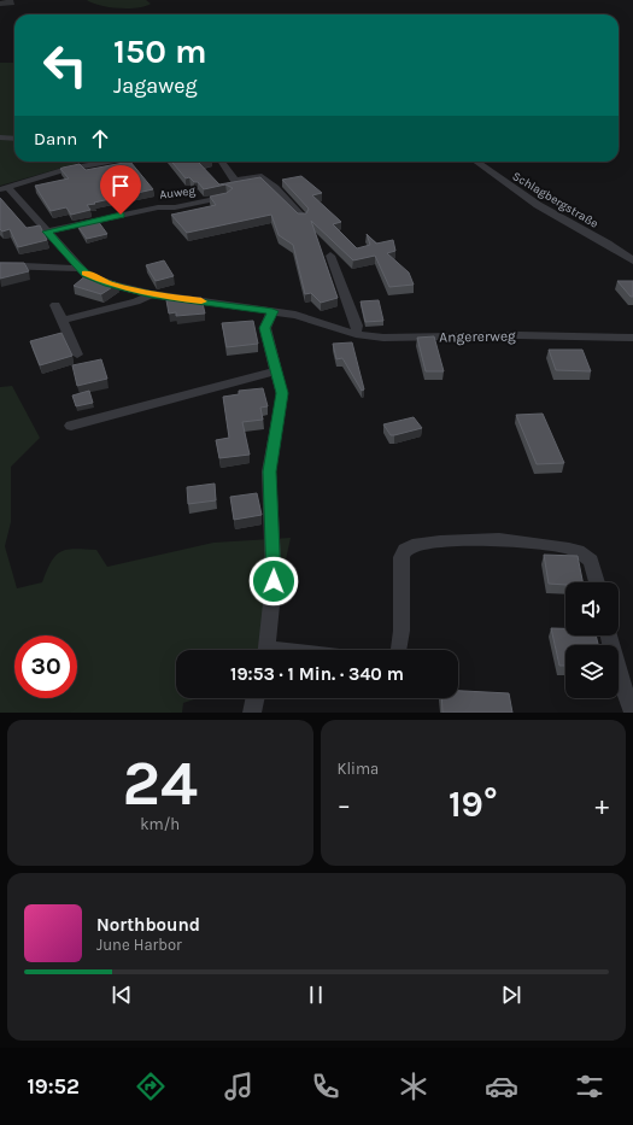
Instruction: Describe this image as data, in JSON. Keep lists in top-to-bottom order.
{
  "streets": {
    "street": ["Auweg", "Schlagbergstraße", "Angererweg"]
  },
  "page": {
    "turn": ["150 m", "Jagaweg"],
    "then": "Dann",
    "limit": "30",
    "trip": "19:53 · 1 Min. · 340 m",
    "tile": [
      ["24", "km/h"],
      "Klima"
    ],
    "heat": ["−", "19°", "+"],
    "song": ["Northbound", "June Harbor"],
    "tabs": "19:52"
  }
}
